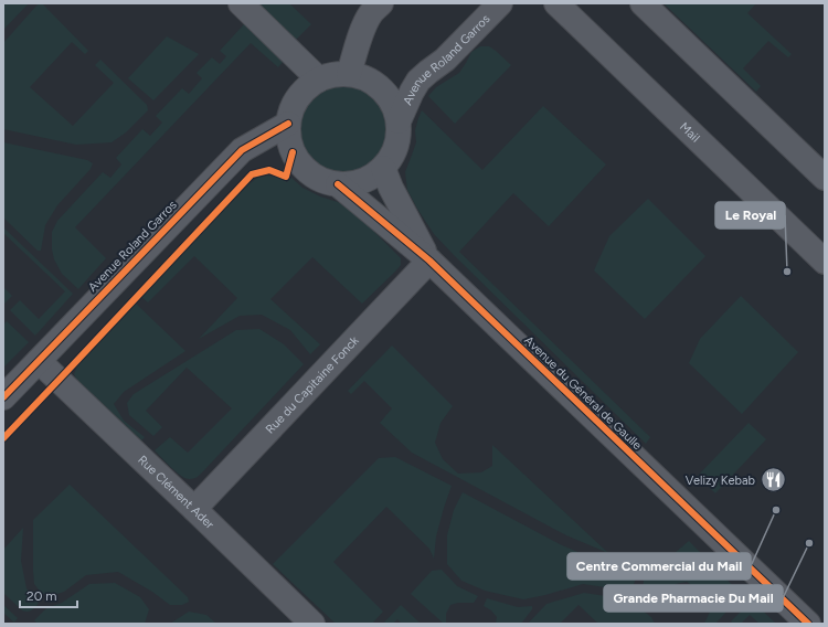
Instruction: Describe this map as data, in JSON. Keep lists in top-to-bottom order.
{
  "streets": {
    "street": [
      "Avenue Roland Garros",
      "Mail",
      "Rue du Capitaine Fonck",
      "Avenue du Général de Gaulle",
      "Rue Clément Ader"
    ]
  },
  "crossings": [
    ["Avenue Roland Garros", "Avenue du Général de Gaulle"],
    ["Avenue Roland Garros", "Rue Clément Ader"],
    ["Rue du Capitaine Fonck", "Avenue du Général de Gaulle"],
    ["Rue du Capitaine Fonck", "Rue Clément Ader"]
  ],
  "places": {
    "other": ["Le Royal", "Centre Commercial du Mail", "Grande Pharmacie Du Mail"],
    "restaurant": ["Velizy Kebab"]
  },
  "scale_bar": "20 m"
}
